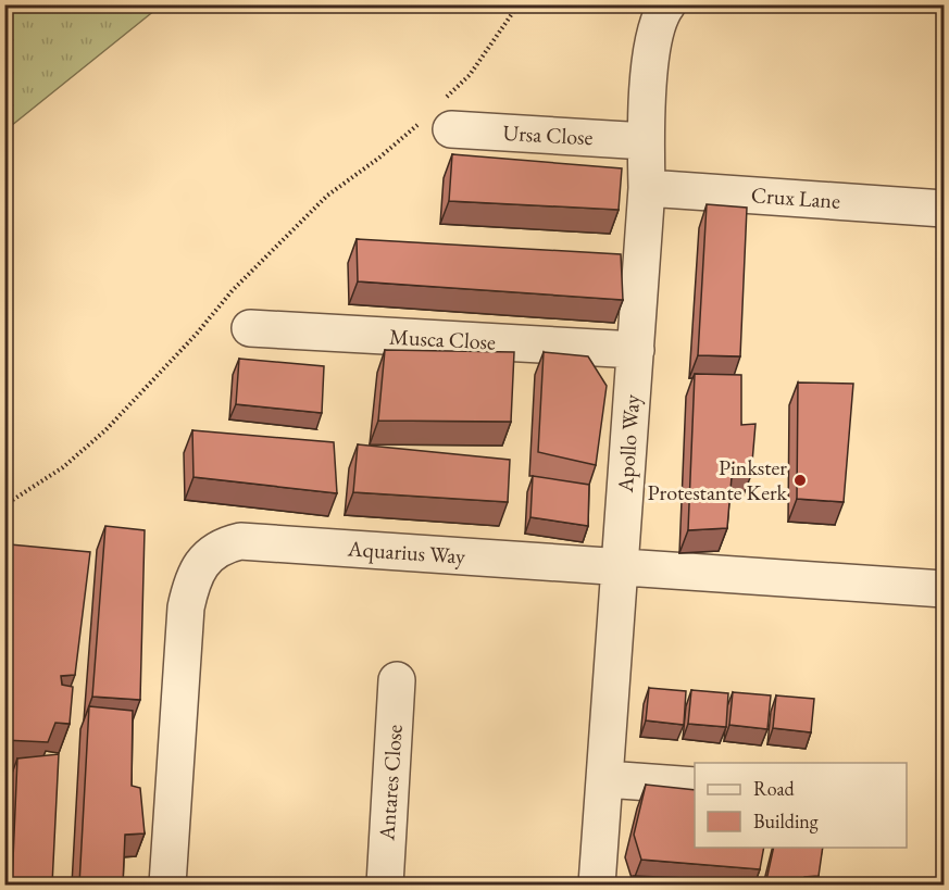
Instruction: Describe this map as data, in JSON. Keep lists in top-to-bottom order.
{
  "streets": {
    "street": [
      "Ursa Close",
      "Crux Lane",
      "Musca Close",
      "Apollo Way",
      "Aquarius Way",
      "Antares Close"
    ]
  },
  "crossings": [
    ["Ursa Close", "Apollo Way"],
    ["Crux Lane", "Apollo Way"],
    ["Musca Close", "Apollo Way"],
    ["Apollo Way", "Aquarius Way"]
  ],
  "places": ["Pinkster Protestante Kerk"],
  "legend": ["Road", "Building"]
}
